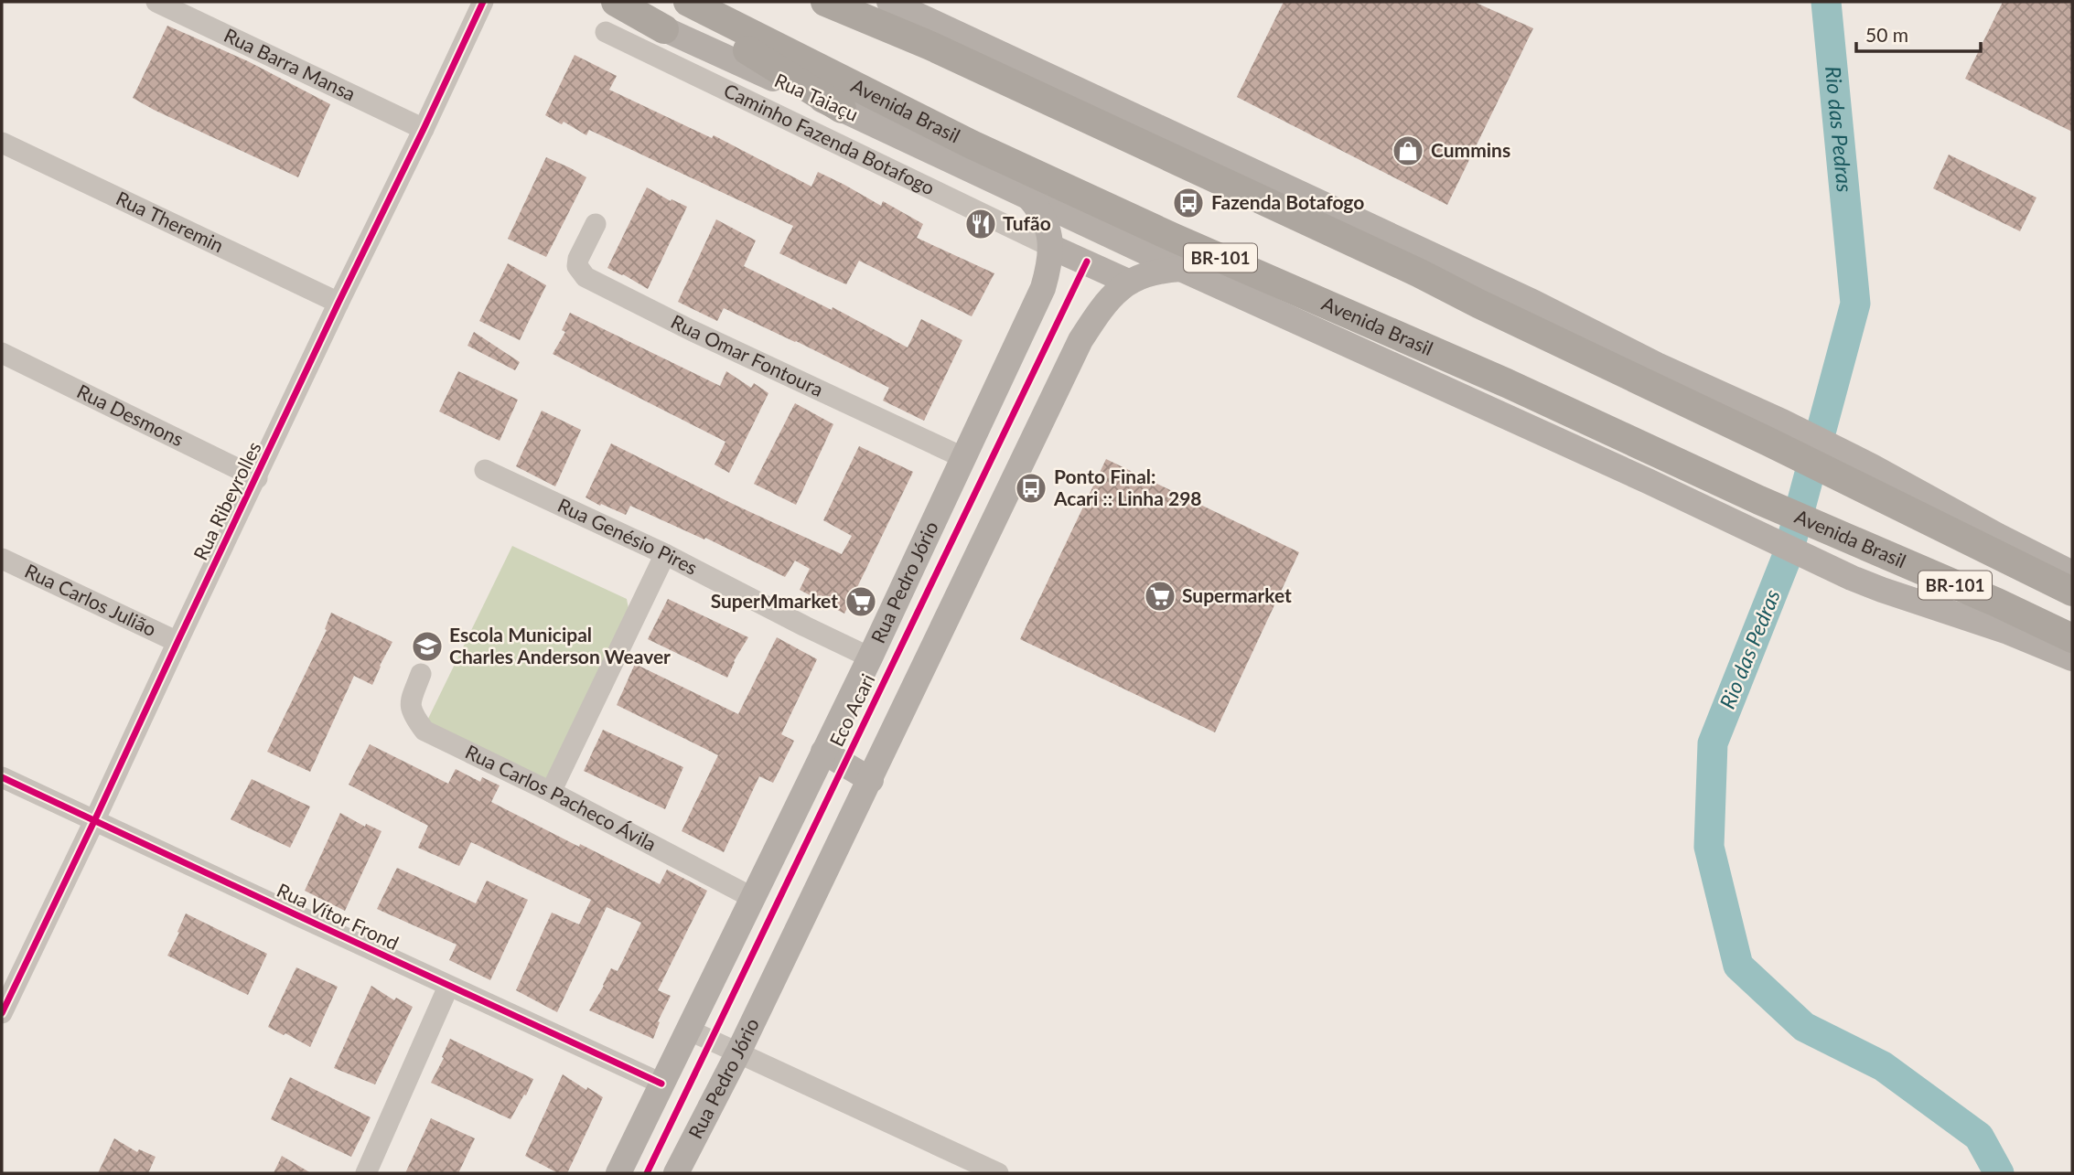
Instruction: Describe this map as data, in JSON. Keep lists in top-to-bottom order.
{
  "streets": {
    "highway": ["Avenida Brasil", "BR-101"],
    "main road": ["Rua Taiaçu", "Rua Pedro Jório"],
    "street": [
      "Rua Barra Mansa",
      "Caminho Fazenda Botafogo",
      "Rua Theremin",
      "Rua Omar Fontoura",
      "Rua Desmons",
      "Rua Ribeyrolles",
      "Rua Genésio Pires",
      "Rua Carlos Julião",
      "Rua Carlos Pacheco Ávila",
      "Rua Vítor Frond"
    ],
    "cycle path": ["Eco Acari"]
  },
  "crossings": [
    ["Rua Barra Mansa", "Rua Ribeyrolles"],
    ["Rua Taiaçu", "Avenida Brasil"],
    ["Rua Taiaçu", "Rua Pedro Jório"],
    ["Avenida Brasil", "Rua Pedro Jório"],
    ["Caminho Fazenda Botafogo", "Rua Pedro Jório"],
    ["Rua Theremin", "Rua Ribeyrolles"],
    ["Rua Omar Fontoura", "Rua Pedro Jório"],
    ["Rua Desmons", "Rua Ribeyrolles"],
    ["Rua Ribeyrolles", "Rua Carlos Julião"],
    ["Rua Ribeyrolles", "Rua Vítor Frond"],
    ["Rua Genésio Pires", "Rua Pedro Jório"],
    ["Rua Pedro Jório", "Rua Carlos Pacheco Ávila"],
    ["Rua Pedro Jório", "Rua Vítor Frond"]
  ],
  "water": ["Rio das Pedras"],
  "places": {
    "shop": ["Cummins"],
    "bus stop": ["Fazenda Botafogo", "Ponto Final: Acari :: Linha 298"],
    "restaurant": ["Tufão"],
    "supermarket": ["Supermarket", "SuperMmarket"],
    "school or university": ["Escola Municipal Charles Anderson Weaver"]
  },
  "scale_bar": "50 m"
}
